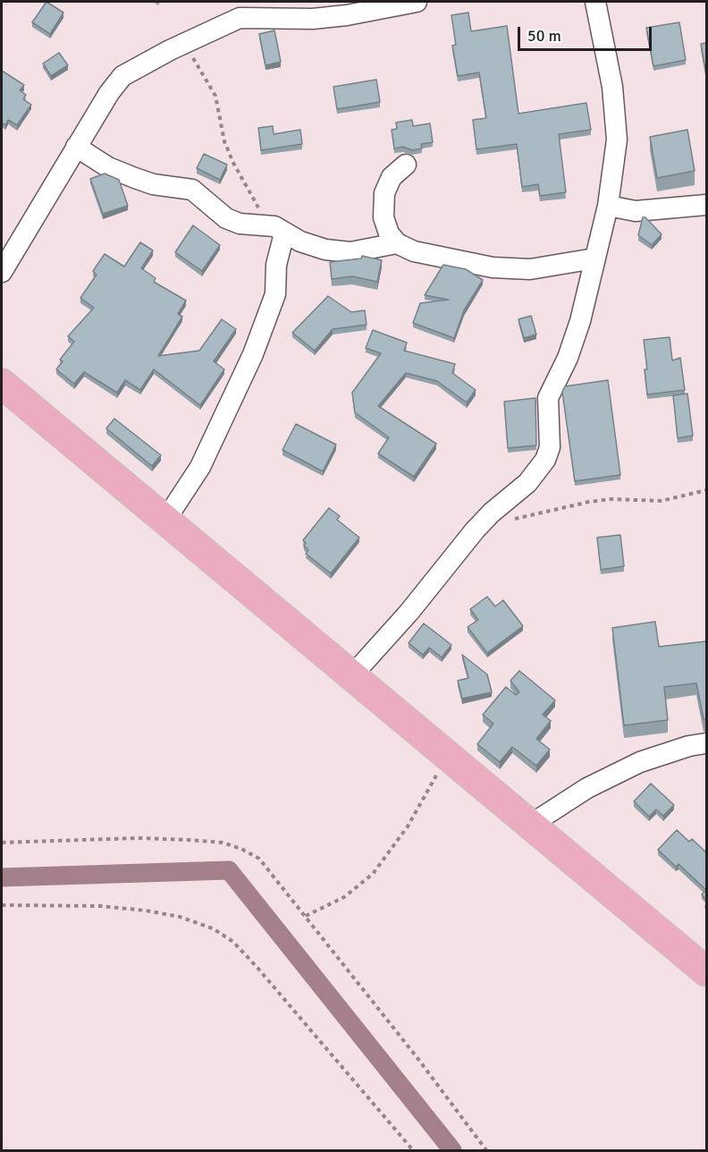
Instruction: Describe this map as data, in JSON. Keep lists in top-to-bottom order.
{
  "scale_bar": "50 m"
}
